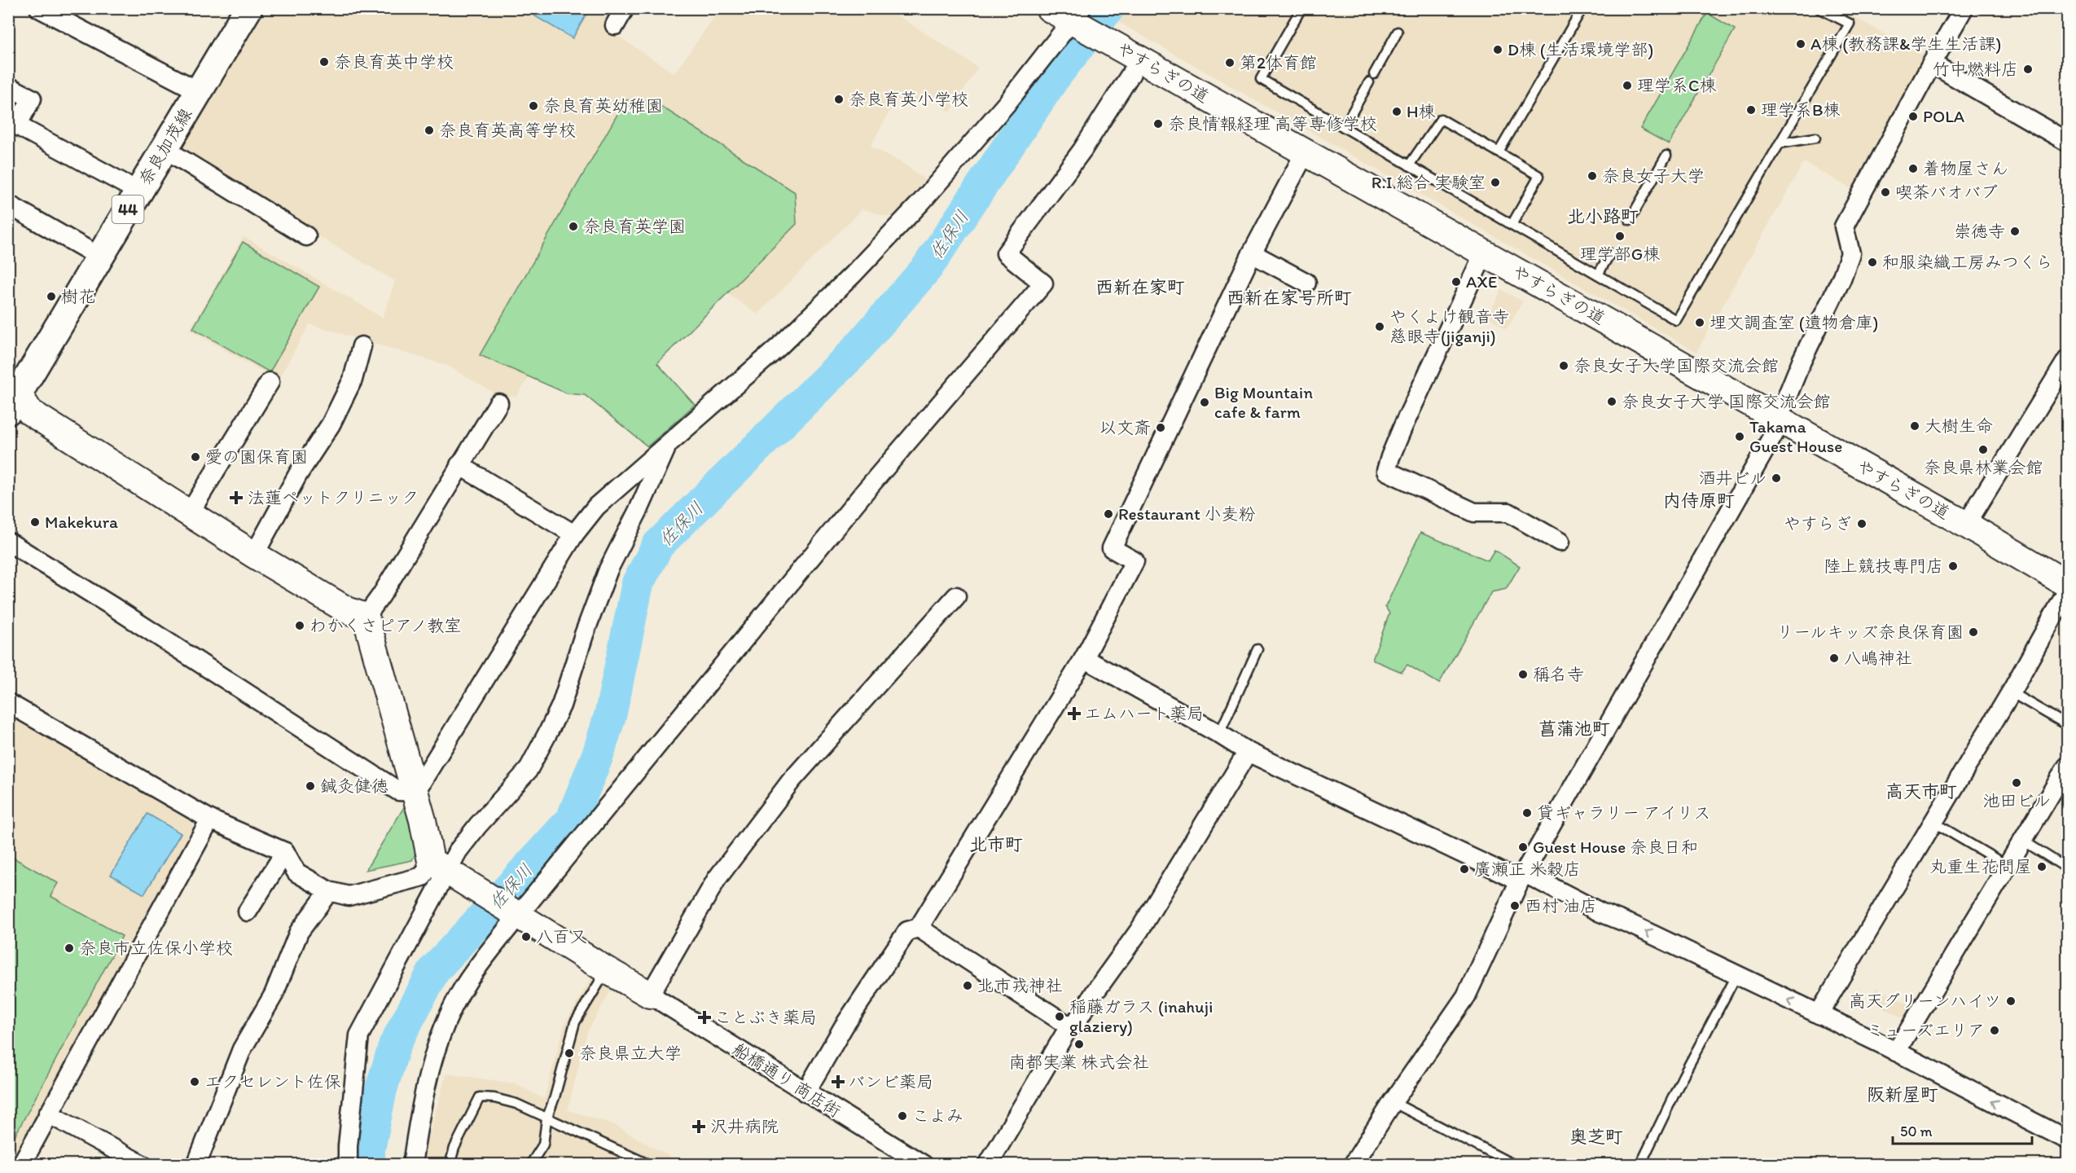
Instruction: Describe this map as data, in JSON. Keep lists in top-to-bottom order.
{
  "streets": {
    "main road": ["奈良加茂線", "44"],
    "street": ["やすらぎの道", "船橋通り 商店街"]
  },
  "districts": [
    "北小路町",
    "西新在家町",
    "西新在家号所町",
    "内侍原町",
    "菖蒲池町",
    "高天市町",
    "北市町",
    "阪新屋町",
    "奥芝町"
  ],
  "water": ["佐保川"],
  "places": {
    "other": [
      "A棟 (教務課&学生生活課)",
      "D棟 (生活環境学部)",
      "奈良育英中学校",
      "第2体育館",
      "竹中燃料店",
      "理学系C棟",
      "奈良育英小学校",
      "奈良育英幼稚園",
      "理学系B棟",
      "H棟",
      "POLA",
      "奈良情報経理 高等専修学校",
      "奈良育英高等学校",
      "着物屋さん",
      "奈良女子大学",
      "R.I 総合 実験室",
      "喫茶バオバブ",
      "奈良育英学園",
      "崇徳寺",
      "理学部G棟",
      "和服染織工房みつくら",
      "AXE",
      "樹花",
      "埋文調査室 (遺物倉庫)",
      "やくよけ観音寺 慈眼寺(jiganji)",
      "奈良女子大学国際交流会館",
      "奈良女子大学 国際交流会館",
      "Big Mountain cafe & farm",
      "大樹生命",
      "以文斎",
      "Takama Guest House",
      "奈良県林業会館",
      "愛の園保育園",
      "酒井ビル",
      "Restaurant 小麦粉",
      "Makekura",
      "やすらぎ",
      "陸上競技専門店",
      "わかくさピアノ教室",
      "リールキッズ奈良保育園",
      "八嶋神社",
      "稱名寺",
      "池田ビル",
      "鍼灸健徳",
      "貸ギャラリー アイリス",
      "Guest House 奈良日和",
      "丸重生花問屋",
      "廣瀬正 米穀店",
      "西村 油店",
      "八百又",
      "奈良市立佐保小学校",
      "北市戎神社",
      "高天グリーンハイツ",
      "稲藤ガラス (inahuji glaziery)",
      "ミューズエリア",
      "南都実業 株式会社",
      "奈良県立大学",
      "エクセレント佐保",
      "こよみ"
    ],
    "health": [
      "法蓮ペットクリニック",
      "エムハート薬局",
      "ことぶき薬局",
      "バンビ薬局",
      "沢井病院"
    ]
  },
  "scale_bar": "50 m"
}
